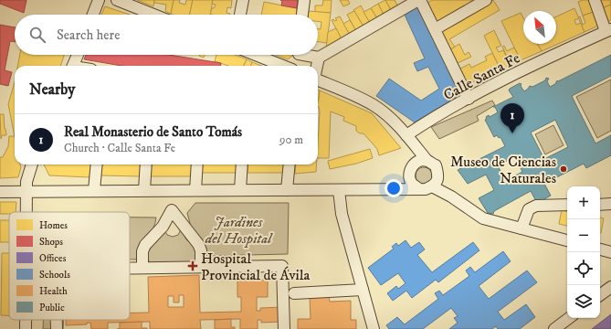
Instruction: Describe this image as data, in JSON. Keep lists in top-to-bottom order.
{
  "streets": {
    "street": ["Calle Santa Fe"]
  },
  "parks": ["Jardines del Hospital"],
  "places": {
    "other": ["Museo de Ciencias Naturales"],
    "health": ["Hospital Provincial de Ávila"]
  },
  "legend": [
    "Homes",
    "Shops",
    "Offices",
    "Schools",
    "Health",
    "Public"
  ],
  "north": "top left",
  "page": {
    "search": "Search here",
    "heading": "Nearby",
    "pins": "1",
    "list": [
      {
        "mark": "1",
        "name": "Real Monasterio de Santo Tomás",
        "note": "Church · Calle Santa Fe",
        "value": "90 m"
      }
    ],
    "map_buttons": ["+", "−"]
  }
}
